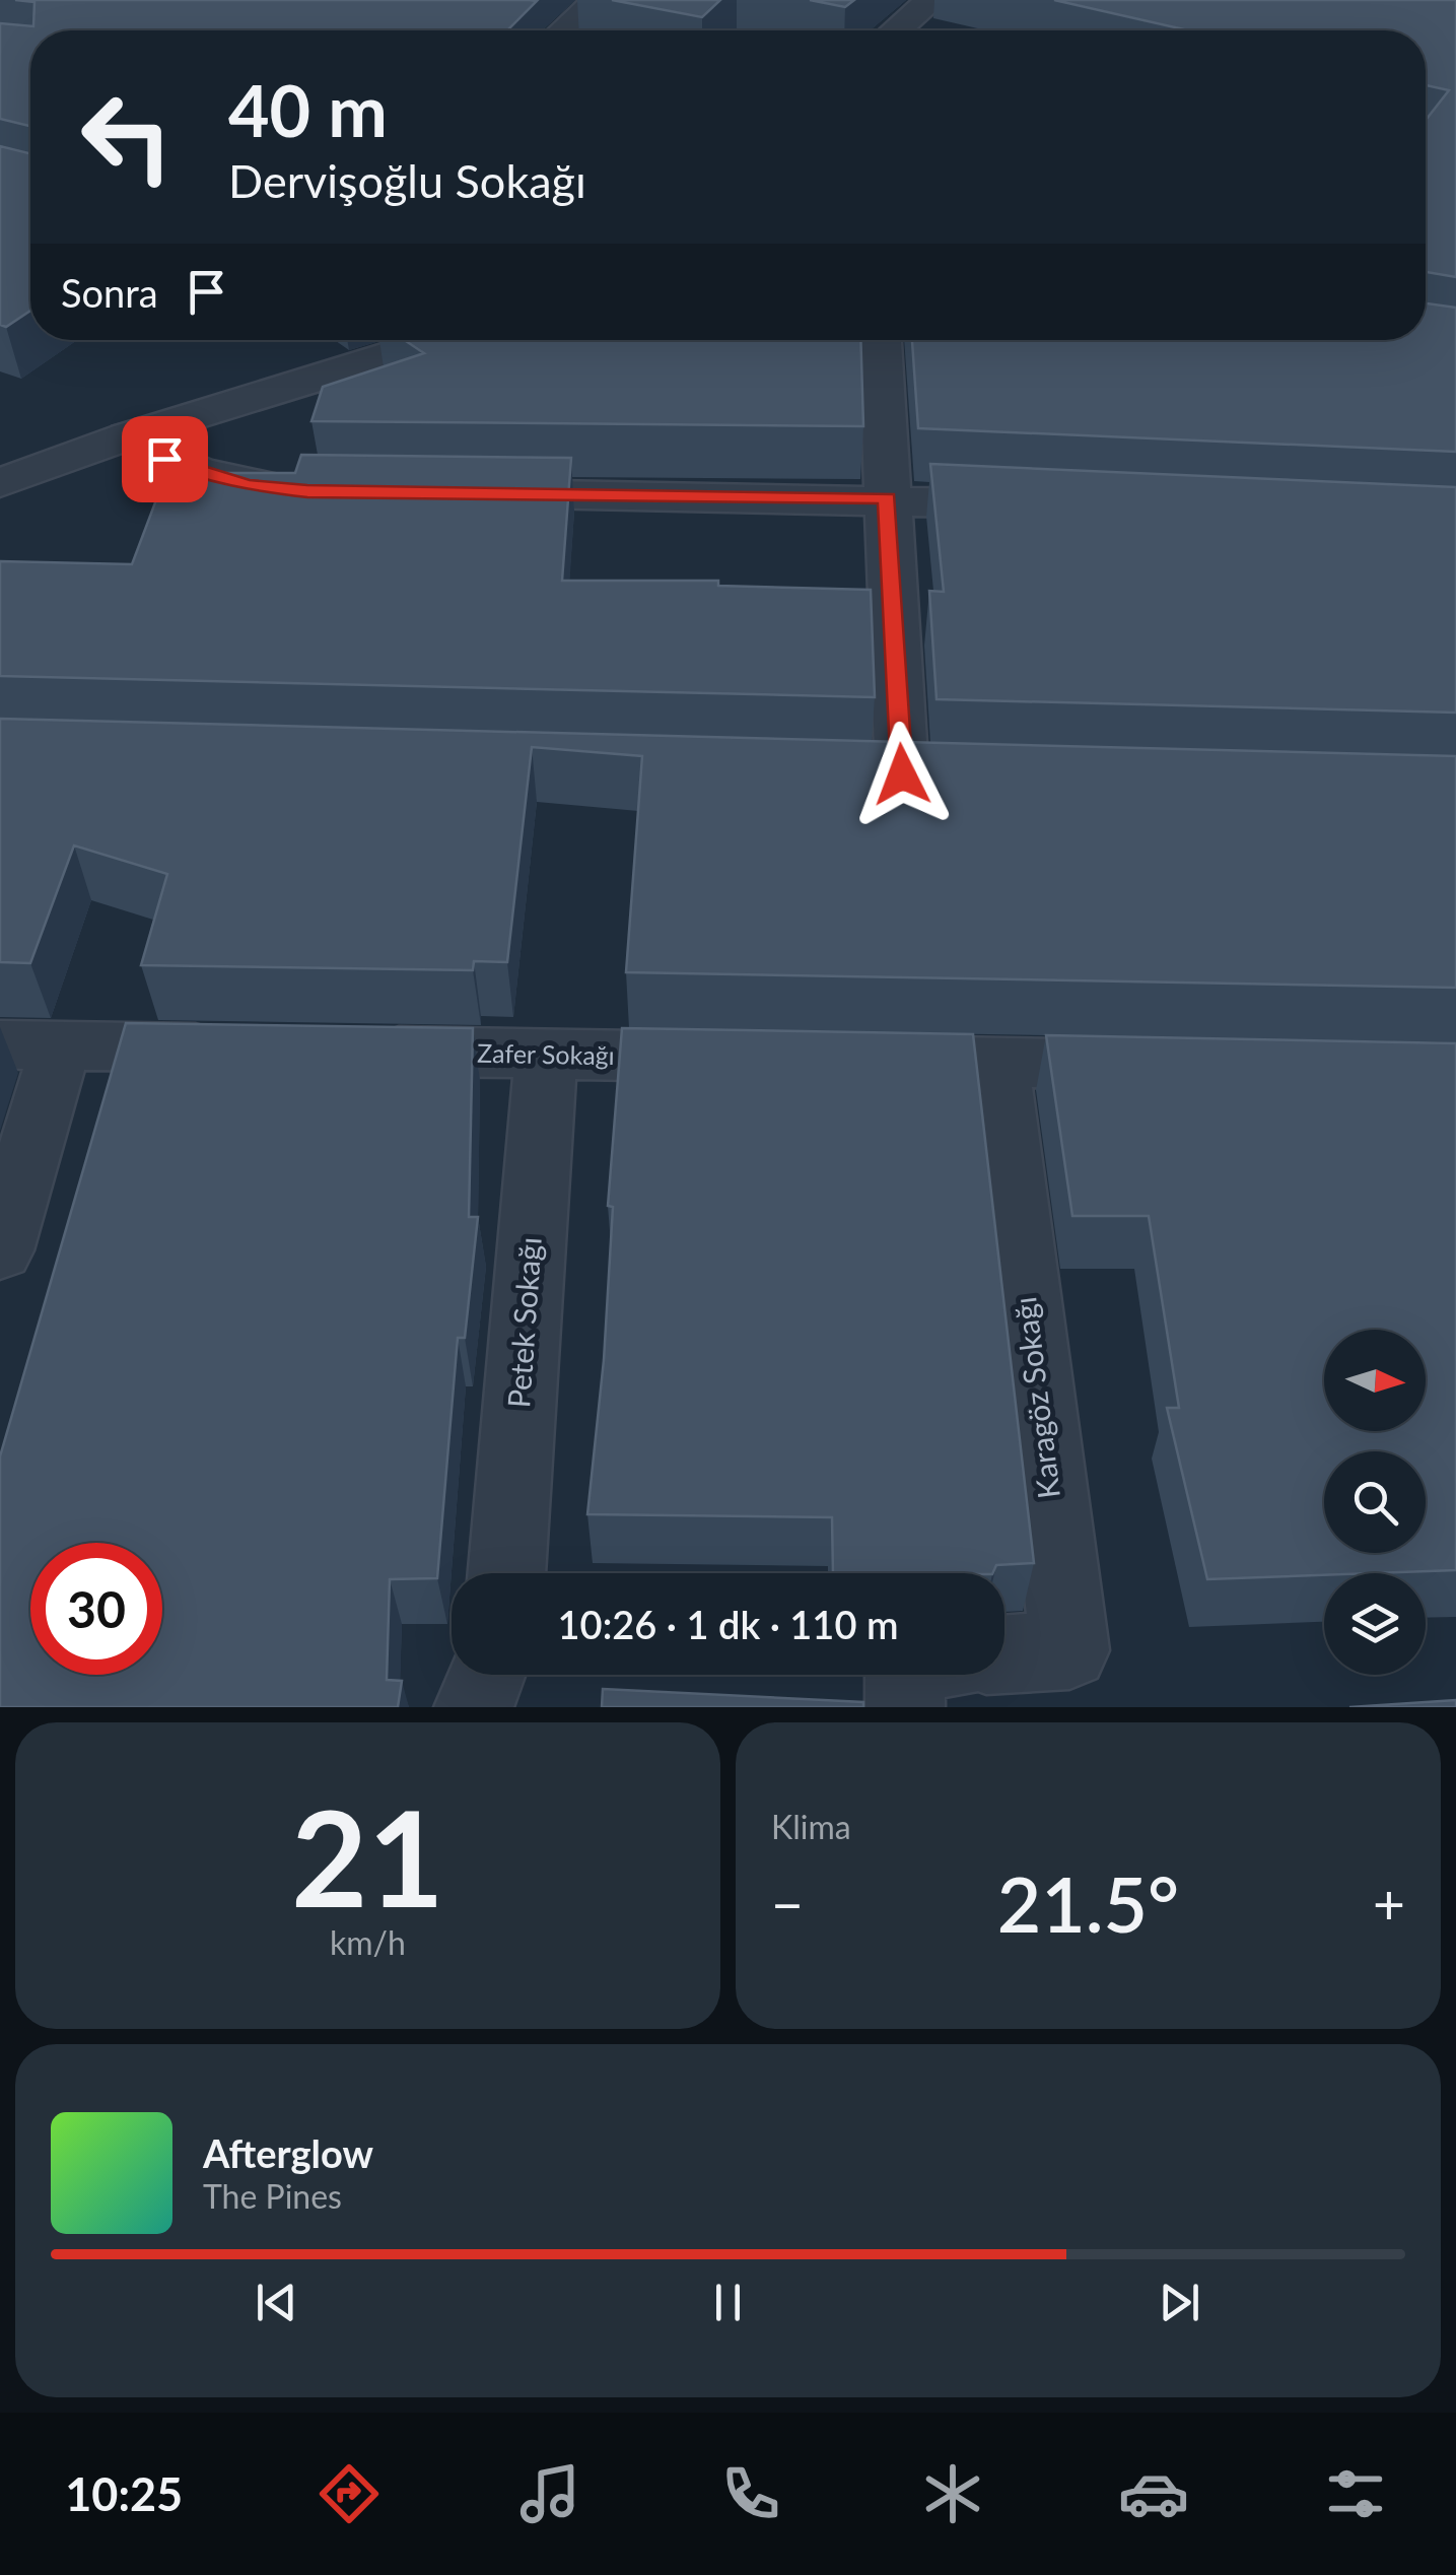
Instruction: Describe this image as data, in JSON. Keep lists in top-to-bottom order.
{
  "streets": {
    "street": ["Zafer Sokağı", "Petek Sokağı", "Karagöz Sokağı"]
  },
  "crossings": [
    ["Zafer Sokağı", "Petek Sokağı"]
  ],
  "north": "right",
  "page": {
    "turn": ["40 m", "Dervişoğlu Sokağı"],
    "then": "Sonra",
    "limit": "30",
    "trip": "10:26 · 1 dk · 110 m",
    "tile": [
      ["21", "km/h"],
      "Klima"
    ],
    "heat": ["−", "21.5°", "+"],
    "song": ["Afterglow", "The Pines"],
    "tabs": "10:25"
  }
}
